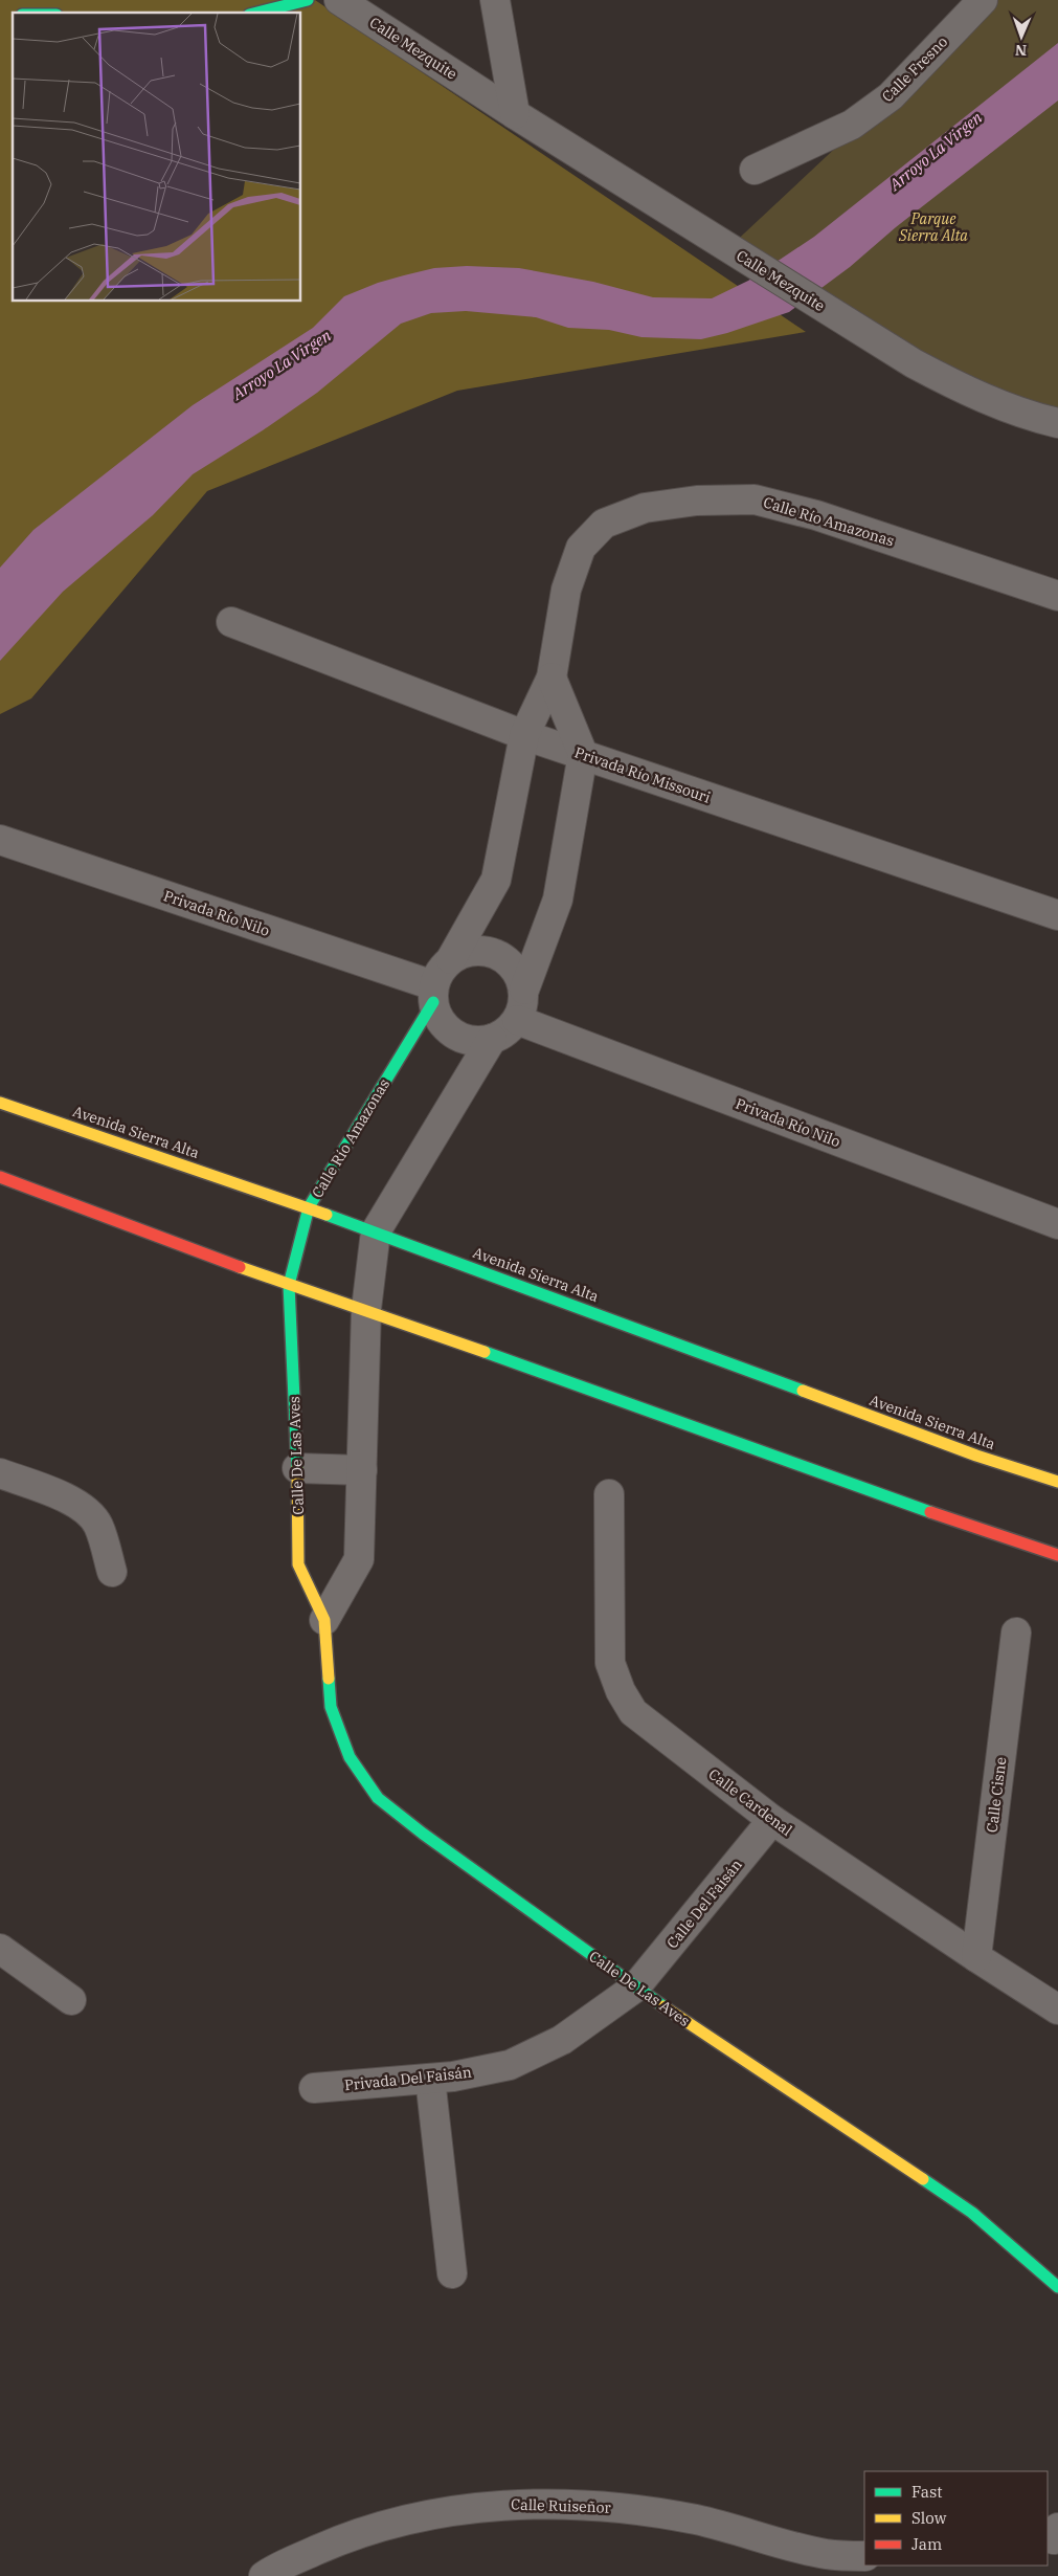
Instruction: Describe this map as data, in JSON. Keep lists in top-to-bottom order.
{
  "streets": {
    "street": [
      "Calle Mezquite",
      "Calle Fresno",
      "Calle Río Amazonas",
      "Privada Río Missouri",
      "Privada Río Nilo",
      "Avenida Sierra Alta",
      "Calle De Las Aves",
      "Calle Cisne",
      "Calle Cardenal",
      "Calle Del Faisán",
      "Privada Del Faisán",
      "Calle Ruiseñor"
    ]
  },
  "crossings": [
    ["Calle Río Amazonas", "Privada Río Missouri"],
    ["Calle Río Amazonas", "Privada Río Nilo"],
    ["Calle Río Amazonas", "Avenida Sierra Alta"],
    ["Calle Río Amazonas", "Calle De Las Aves"],
    ["Calle De Las Aves", "Calle Del Faisán"],
    ["Calle De Las Aves", "Privada Del Faisán"],
    ["Calle Cisne", "Calle Cardenal"],
    ["Calle Cardenal", "Calle Del Faisán"],
    ["Calle Del Faisán", "Privada Del Faisán"]
  ],
  "water": ["Arroyo La Virgen"],
  "parks": ["Parque Sierra Alta"],
  "legend": ["Fast", "Slow", "Jam"],
  "north": "bottom"
}
